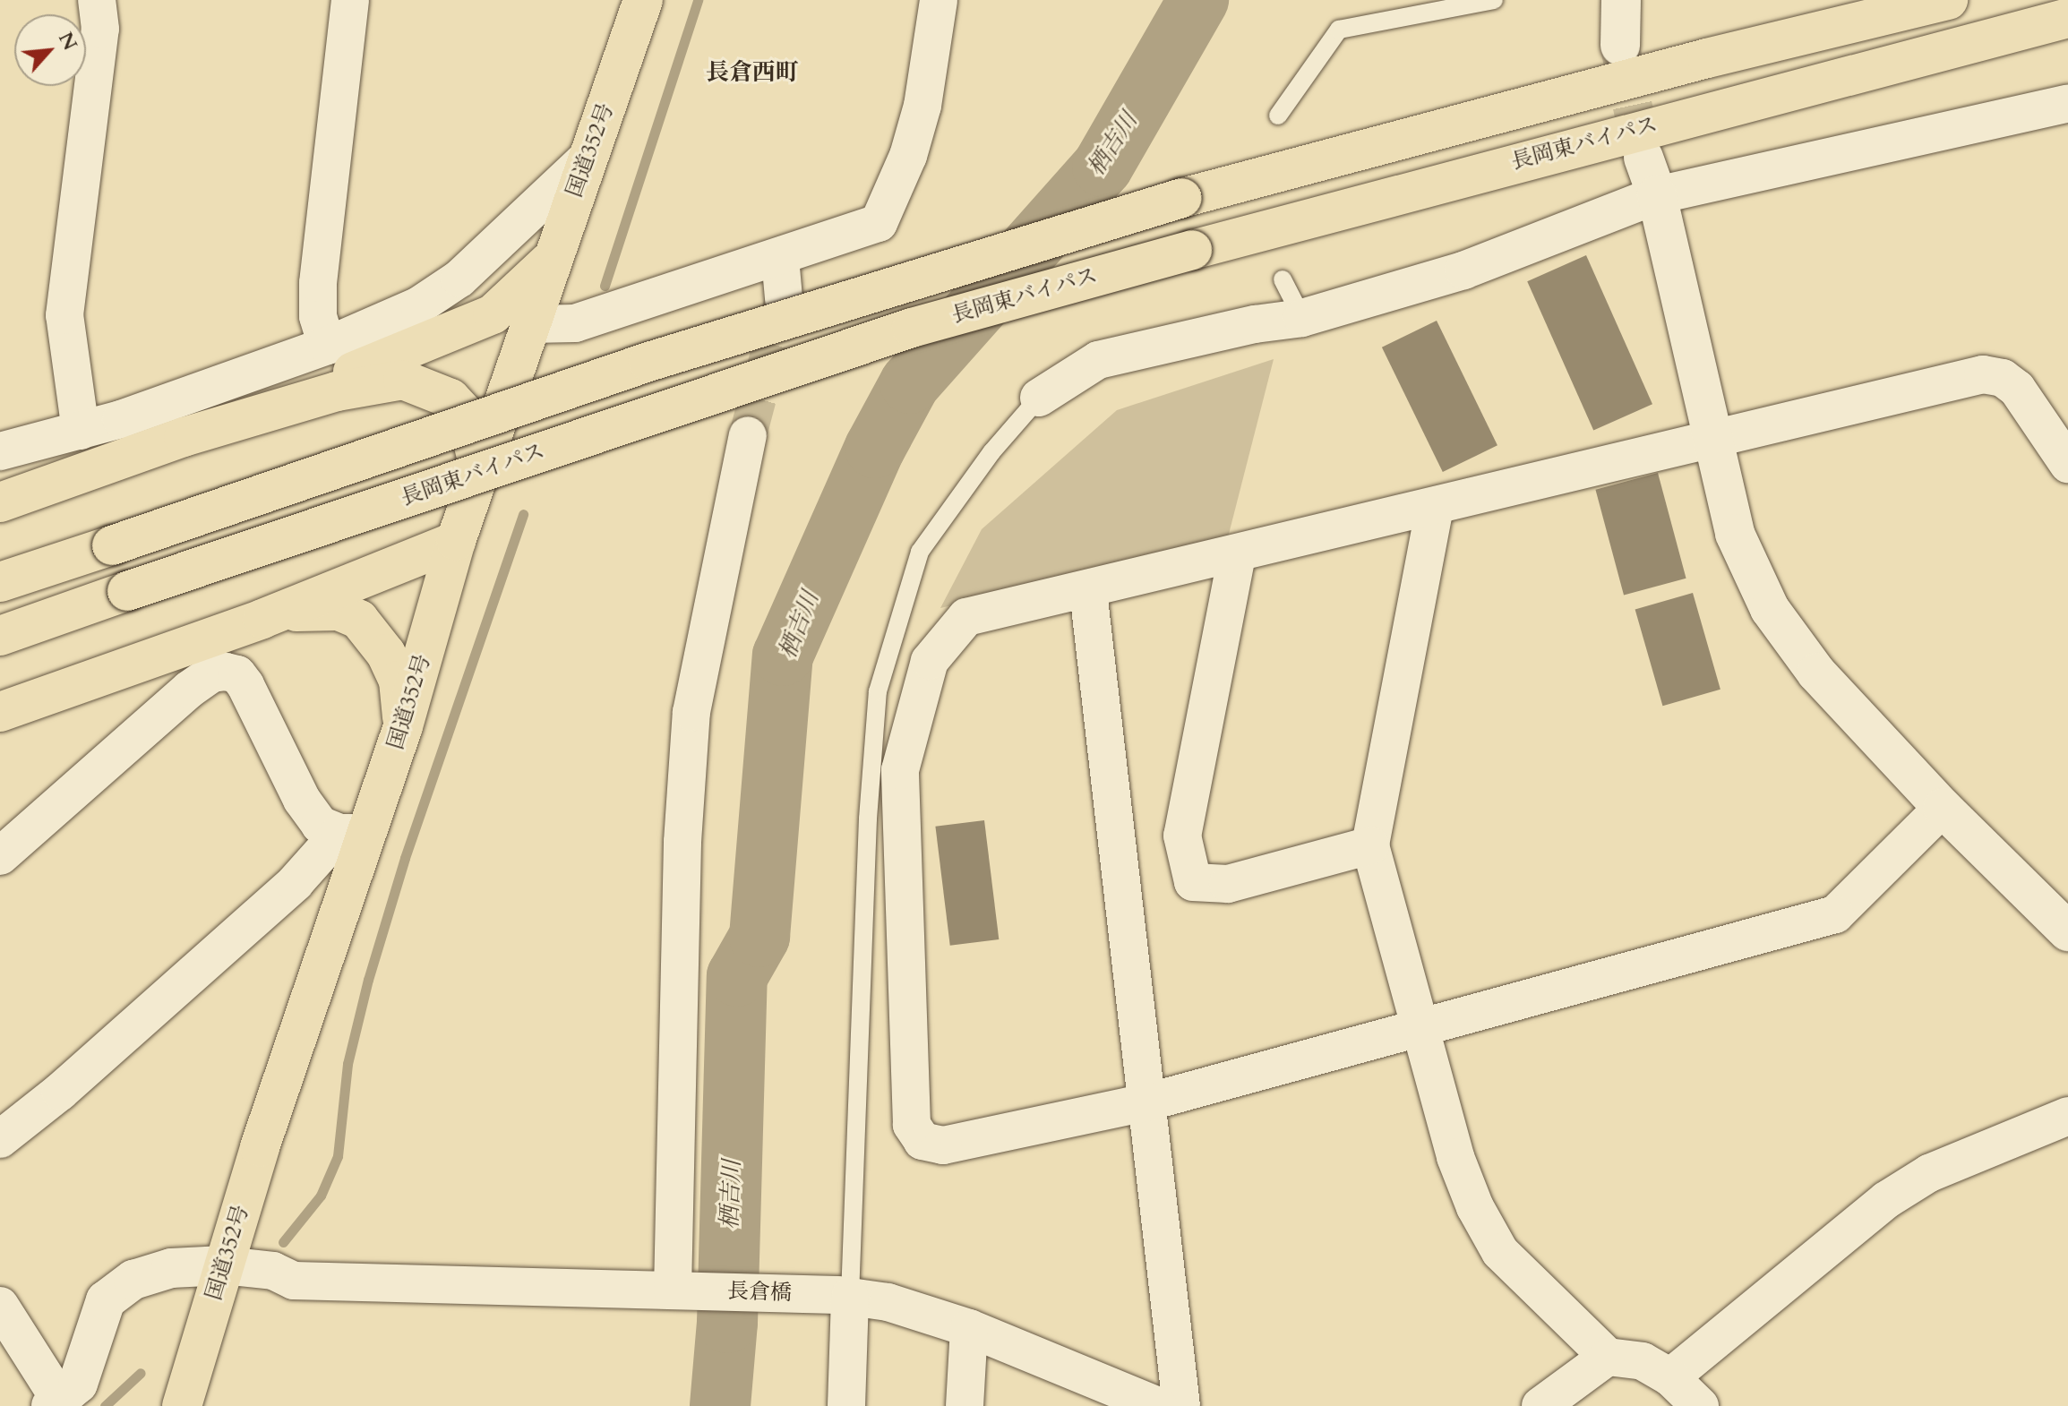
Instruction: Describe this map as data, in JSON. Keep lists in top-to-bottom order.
{
  "streets": {
    "highway": ["長岡東バイパス", "国道352号"],
    "street": ["長倉橋"]
  },
  "crossings": [
    ["国道352号", "長倉橋"]
  ],
  "districts": ["長倉西町"],
  "water": ["栖吉川"],
  "north": "top right"
}
